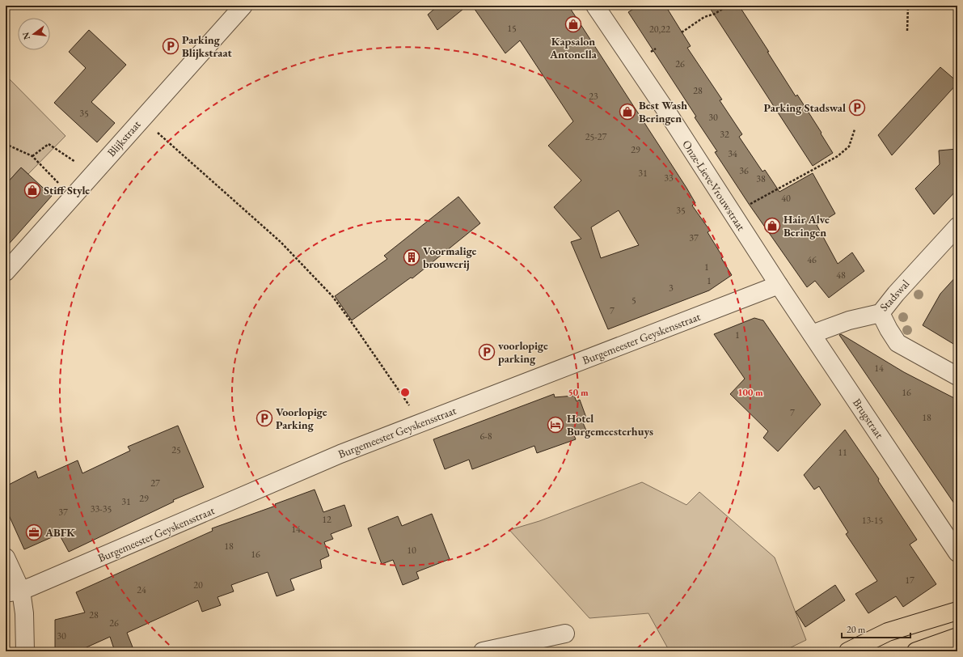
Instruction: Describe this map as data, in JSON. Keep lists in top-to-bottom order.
{
  "streets": {
    "street": [
      "Blijkstraat",
      "Onze-Lieve-Vrouwstraat",
      "Stadswal",
      "Burgemeester Geyskensstraat",
      "Brugstraat"
    ]
  },
  "crossings": [
    ["Onze-Lieve-Vrouwstraat", "Burgemeester Geyskensstraat"],
    ["Onze-Lieve-Vrouwstraat", "Brugstraat"],
    ["Stadswal", "Brugstraat"],
    ["Burgemeester Geyskensstraat", "Brugstraat"]
  ],
  "places": {
    "shop": [
      "Kapsalon Antonella",
      "Best Wash Beringen",
      "Stiff Style",
      "Hair Alve Beringen"
    ],
    "parking": [
      "Parking Blijkstraat",
      "Parking Stadswal",
      "voorlopige parking",
      "Voorlopige Parking"
    ],
    "building": ["Voormalige brouwerij"],
    "hotel": ["Hotel Burgemeesterhuys"],
    "office": ["ABFK"]
  },
  "house_numbers": [
    "15",
    "20,22",
    "26",
    "28",
    "23",
    "35",
    "30",
    "32",
    "25-27",
    "29",
    "34",
    "36",
    "31",
    "33",
    "38",
    "40",
    "35",
    "37",
    "46",
    "1",
    "48",
    "1",
    "3",
    "5",
    "7",
    "1",
    "14",
    "16",
    "7",
    "18",
    "6-8",
    "25",
    "11",
    "27",
    "29",
    "31",
    "33-35",
    "37",
    "12",
    "13-15",
    "14",
    "18",
    "10",
    "16",
    "17",
    "20",
    "24",
    "28",
    "26",
    "30"
  ],
  "scale_bar": "20 m",
  "north": "left",
  "rings": ["50 m", "100 m"]
}
